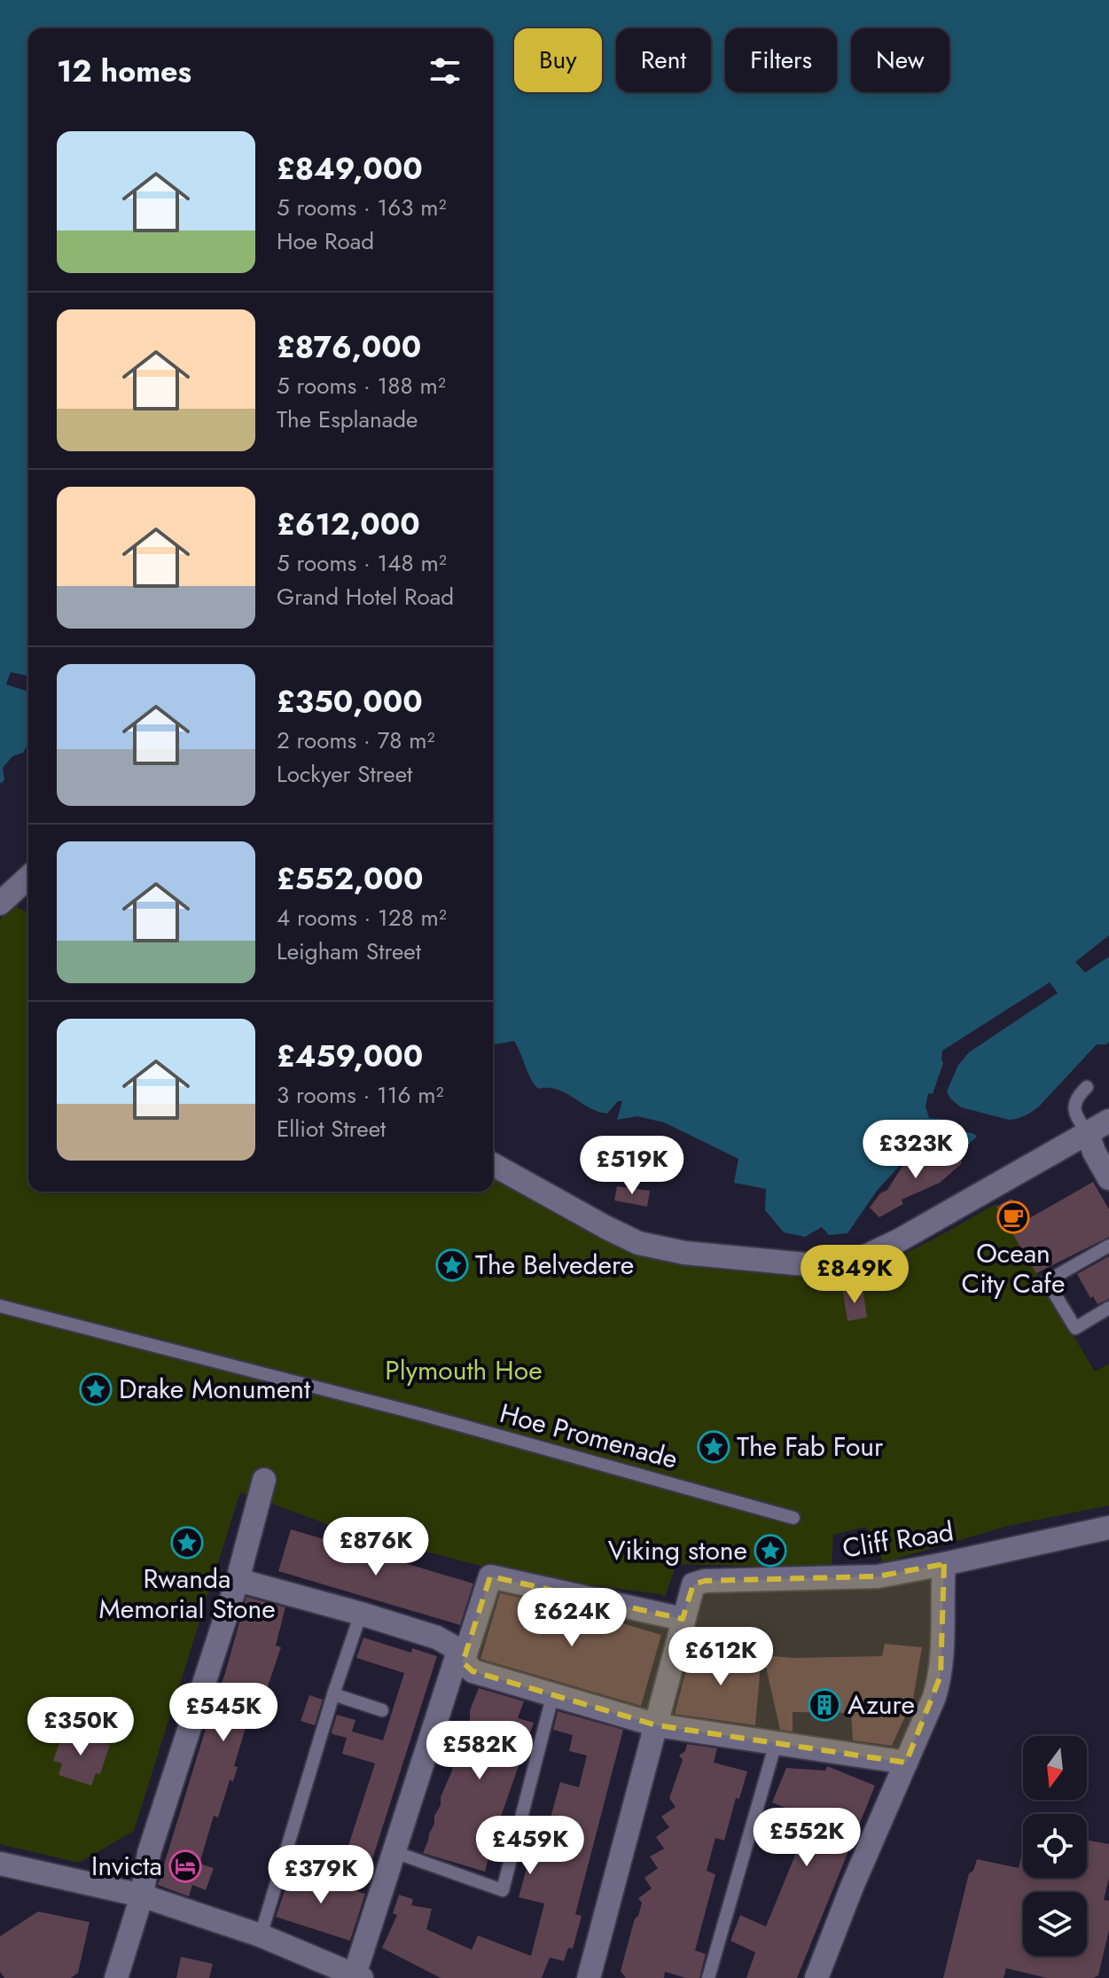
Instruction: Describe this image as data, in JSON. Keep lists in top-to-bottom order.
{
  "streets": {
    "street": ["Cliff Road"],
    "lane": ["Hoe Promenade"]
  },
  "parks": ["Plymouth Hoe"],
  "places": {
    "cafe": ["Ocean City Cafe"],
    "place": [
      "The Belvedere",
      "Drake Monument",
      "The Fab Four",
      "Rwanda Memorial Stone",
      "Viking stone"
    ],
    "building": ["Azure"],
    "hotel": ["Invicta"]
  },
  "north": "bottom",
  "page": {
    "chip": [
      "Buy",
      "Rent",
      "Filters",
      "New"
    ],
    "heading": "12 homes",
    "list": [
      {
        "name": "£849,000",
        "note": "5 rooms · 163 m² · Hoe Road"
      },
      {
        "name": "£876,000",
        "note": "5 rooms · 188 m² · The Esplanade"
      },
      {
        "name": "£612,000",
        "note": "5 rooms · 148 m² · Grand Hotel Road"
      },
      {
        "name": "£350,000",
        "note": "2 rooms · 78 m² · Lockyer Street"
      },
      {
        "name": "£552,000",
        "note": "4 rooms · 128 m² · Leigham Street"
      },
      {
        "name": "£459,000",
        "note": "3 rooms · 116 m² · Elliot Street"
      }
    ],
    "price": [
      "£323K",
      "£519K",
      "£849K",
      "£876K",
      "£624K",
      "£612K",
      "£545K",
      "£350K",
      "£582K",
      "£552K",
      "£459K",
      "£379K"
    ]
  }
}
